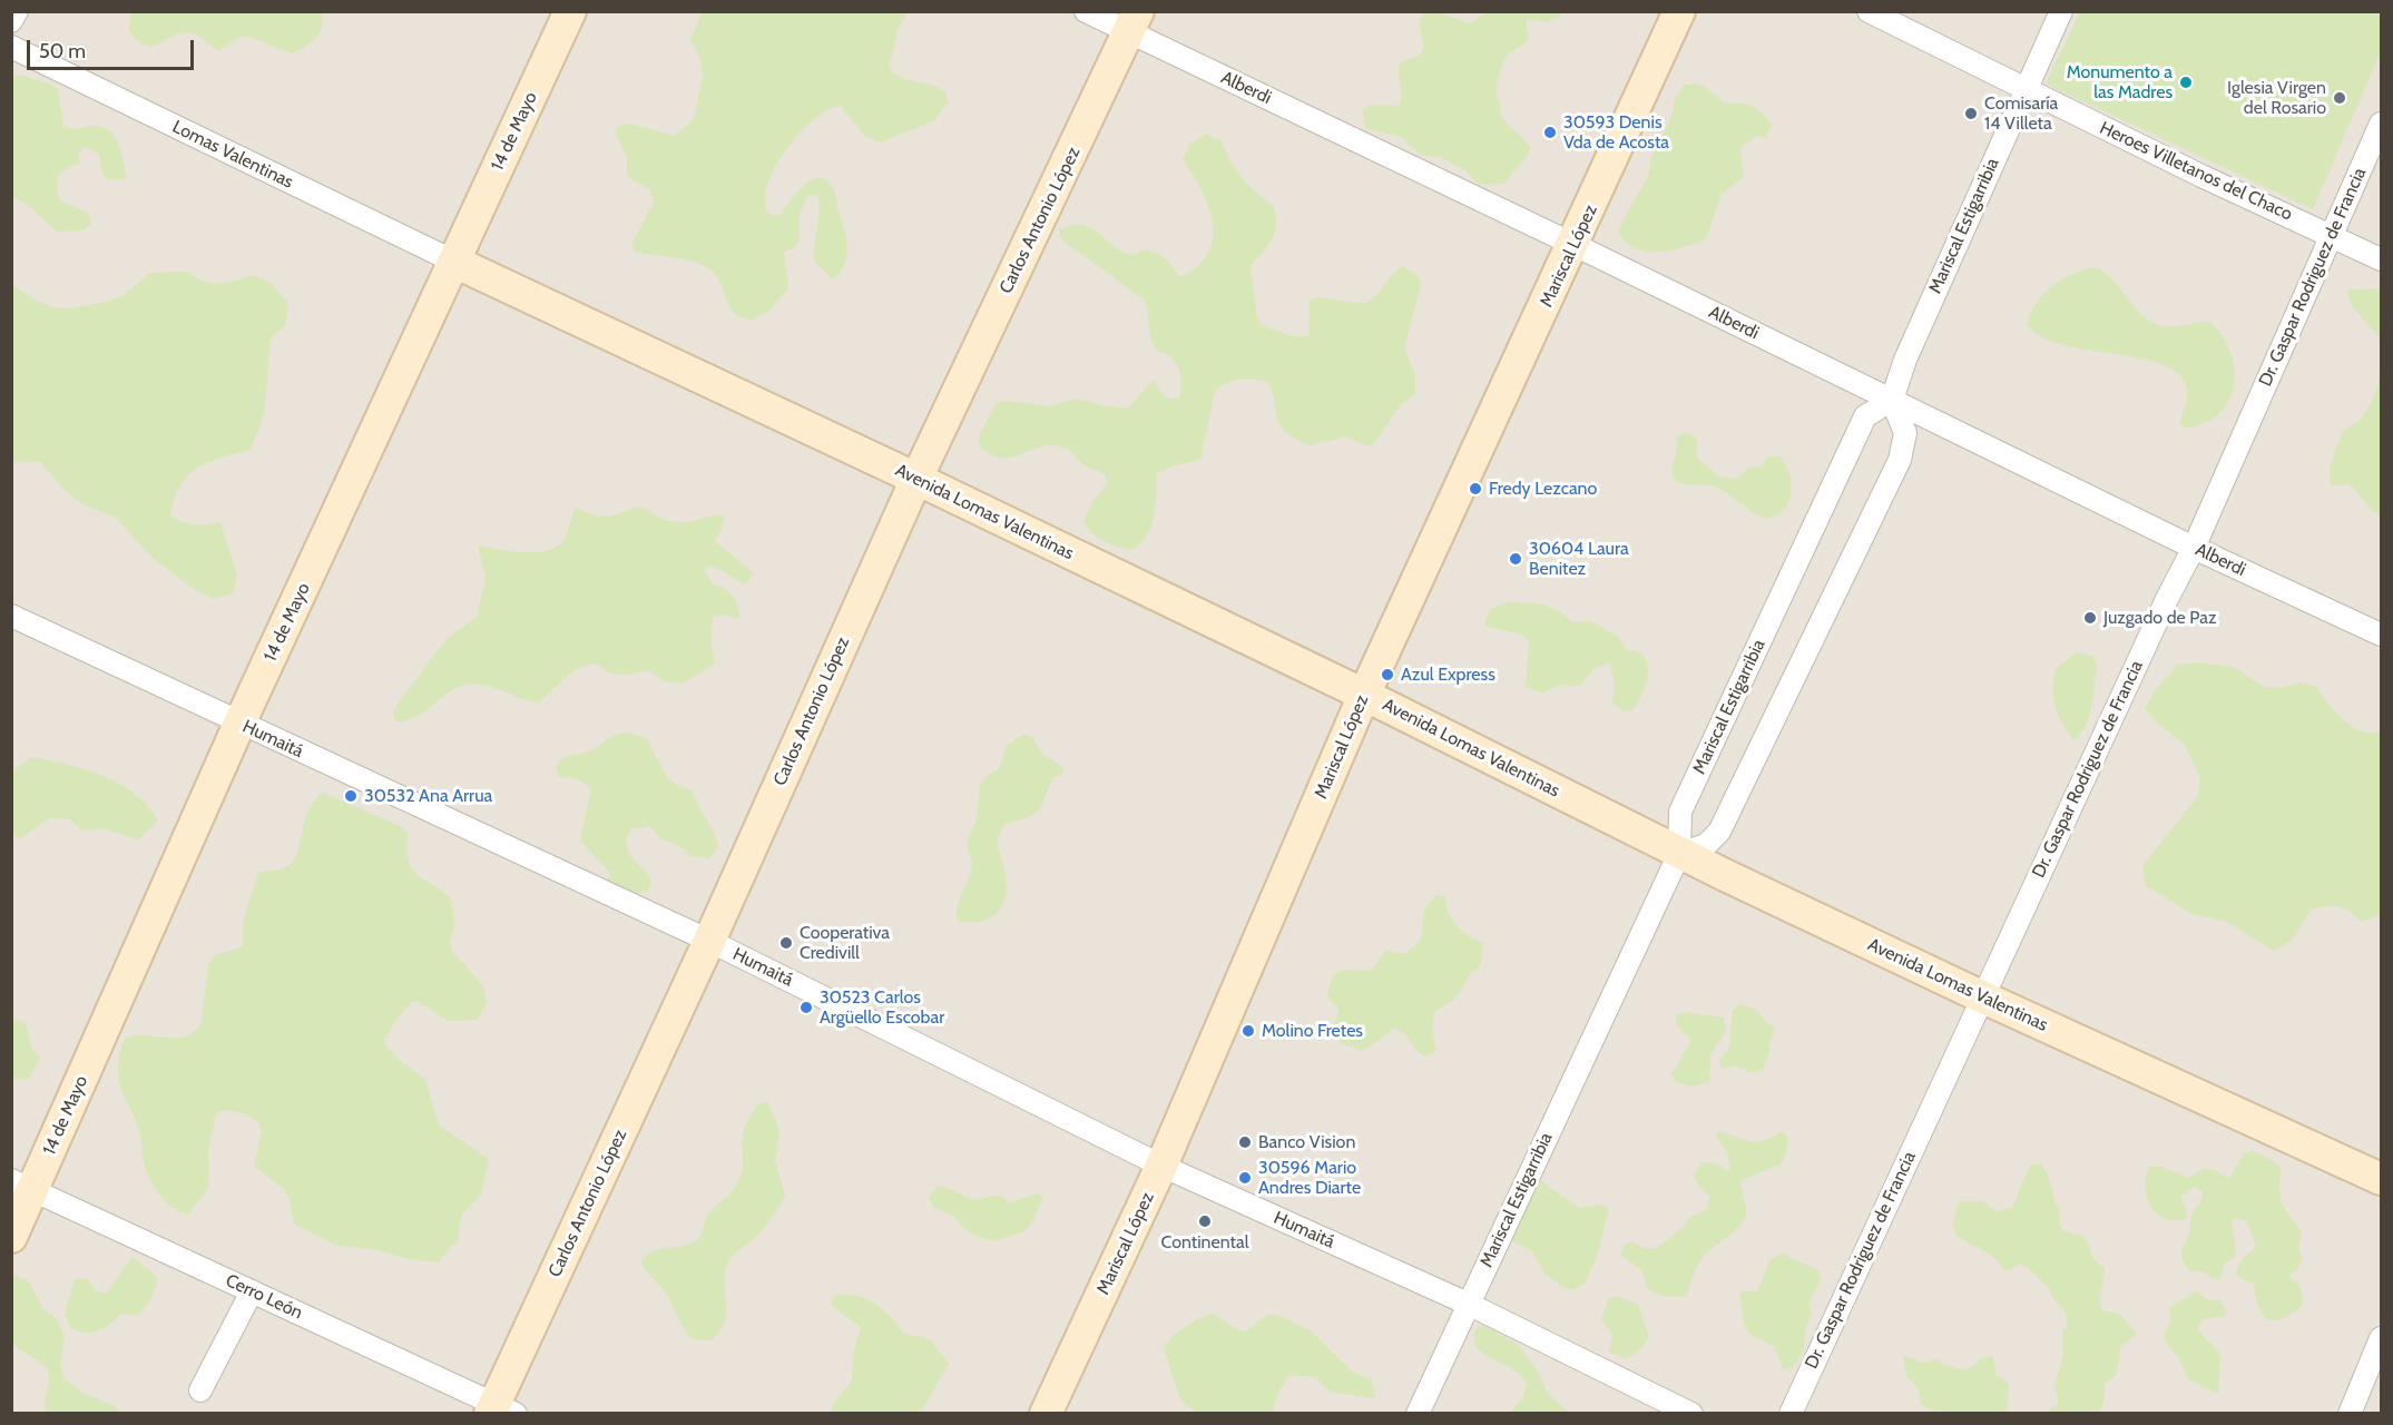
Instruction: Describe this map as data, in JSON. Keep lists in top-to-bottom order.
{
  "streets": {
    "street": [
      "Alberdi",
      "14 de Mayo",
      "Lomas Valentinas",
      "Heroes Villetanos del Chaco",
      "Carlos Antonio López",
      "Mariscal Estigarribia",
      "Mariscal López",
      "Dr. Gaspar Rodriguez de Francia",
      "Avenida Lomas Valentinas",
      "Humaitá",
      "Cerro León"
    ]
  },
  "crossings": [
    ["Alberdi", "Carlos Antonio López"],
    ["Alberdi", "Mariscal Estigarribia"],
    ["Alberdi", "Mariscal López"],
    ["Alberdi", "Dr. Gaspar Rodriguez de Francia"],
    ["14 de Mayo", "Lomas Valentinas"],
    ["14 de Mayo", "Avenida Lomas Valentinas"],
    ["14 de Mayo", "Humaitá"],
    ["14 de Mayo", "Cerro León"],
    ["Lomas Valentinas", "Avenida Lomas Valentinas"],
    ["Heroes Villetanos del Chaco", "Mariscal Estigarribia"],
    ["Heroes Villetanos del Chaco", "Dr. Gaspar Rodriguez de Francia"],
    ["Carlos Antonio López", "Avenida Lomas Valentinas"],
    ["Carlos Antonio López", "Humaitá"],
    ["Carlos Antonio López", "Cerro León"],
    ["Mariscal Estigarribia", "Avenida Lomas Valentinas"],
    ["Mariscal Estigarribia", "Humaitá"],
    ["Mariscal López", "Avenida Lomas Valentinas"],
    ["Mariscal López", "Humaitá"],
    ["Dr. Gaspar Rodriguez de Francia", "Avenida Lomas Valentinas"]
  ],
  "places": [
    "Monumento a las Madres",
    "Iglesia Virgen del Rosario",
    "Comisaría 14 Villeta",
    "30593 Denis Vda de Acosta",
    "Fredy Lezcano",
    "30604 Laura Benitez",
    "Juzgado de Paz",
    "Azul Express",
    "30532 Ana Arrua",
    "Cooperativa Credivill",
    "30523 Carlos Argüello Escobar",
    "Molino Fretes",
    "Banco Vision",
    "30596 Mario Andres Diarte",
    "Continental"
  ],
  "scale_bar": "50 m"
}
